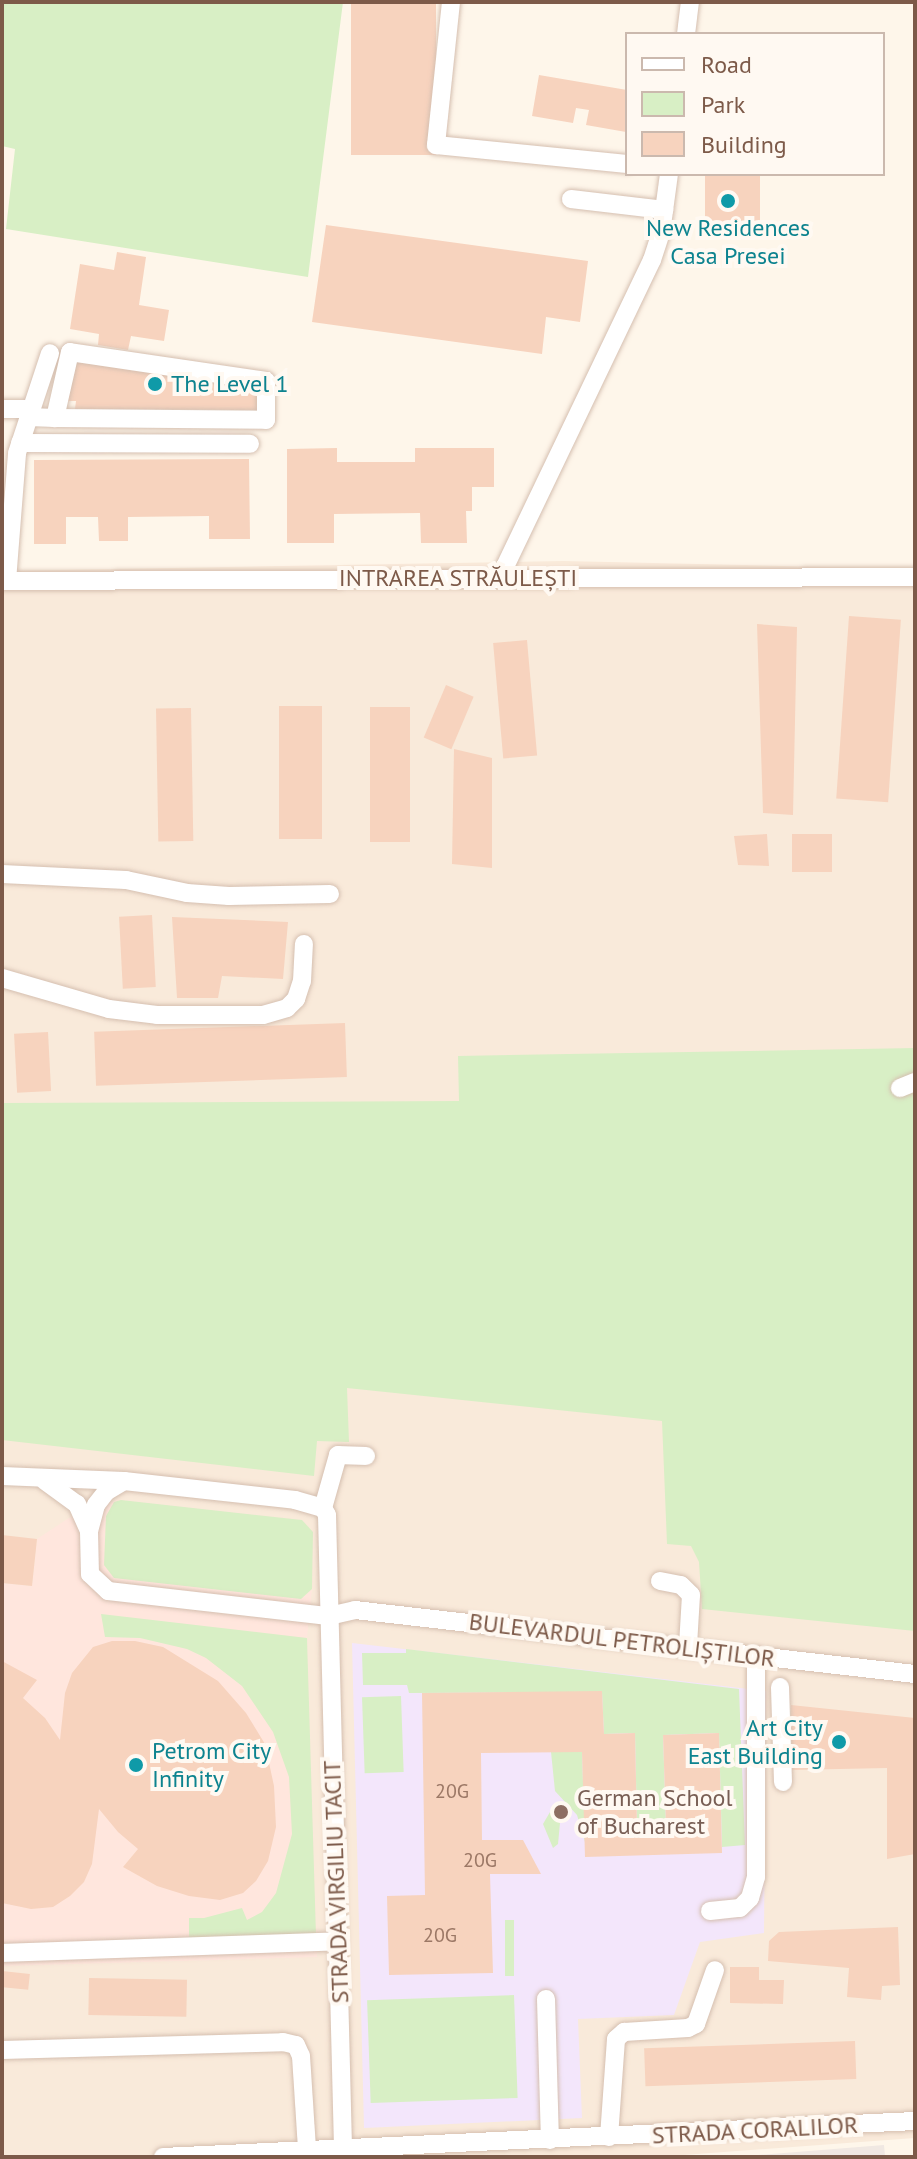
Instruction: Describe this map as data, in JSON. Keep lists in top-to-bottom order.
{
  "streets": {
    "street": [
      "INTRAREA STRĂULEȘTI",
      "BULEVARDUL PETROLIȘTILOR",
      "STRADA VIRGILIU TACIT",
      "STRADA CORALILOR"
    ]
  },
  "crossings": [
    ["BULEVARDUL PETROLIȘTILOR", "STRADA VIRGILIU TACIT"],
    ["STRADA VIRGILIU TACIT", "STRADA CORALILOR"]
  ],
  "places": [
    "New Residences Casa Presei",
    "The Level 1",
    "Art City East Building",
    "Petrom City Infinity",
    "German School of Bucharest"
  ],
  "house_numbers": ["20G", "20G", "20G"],
  "legend": ["Road", "Park", "Building"]
}
